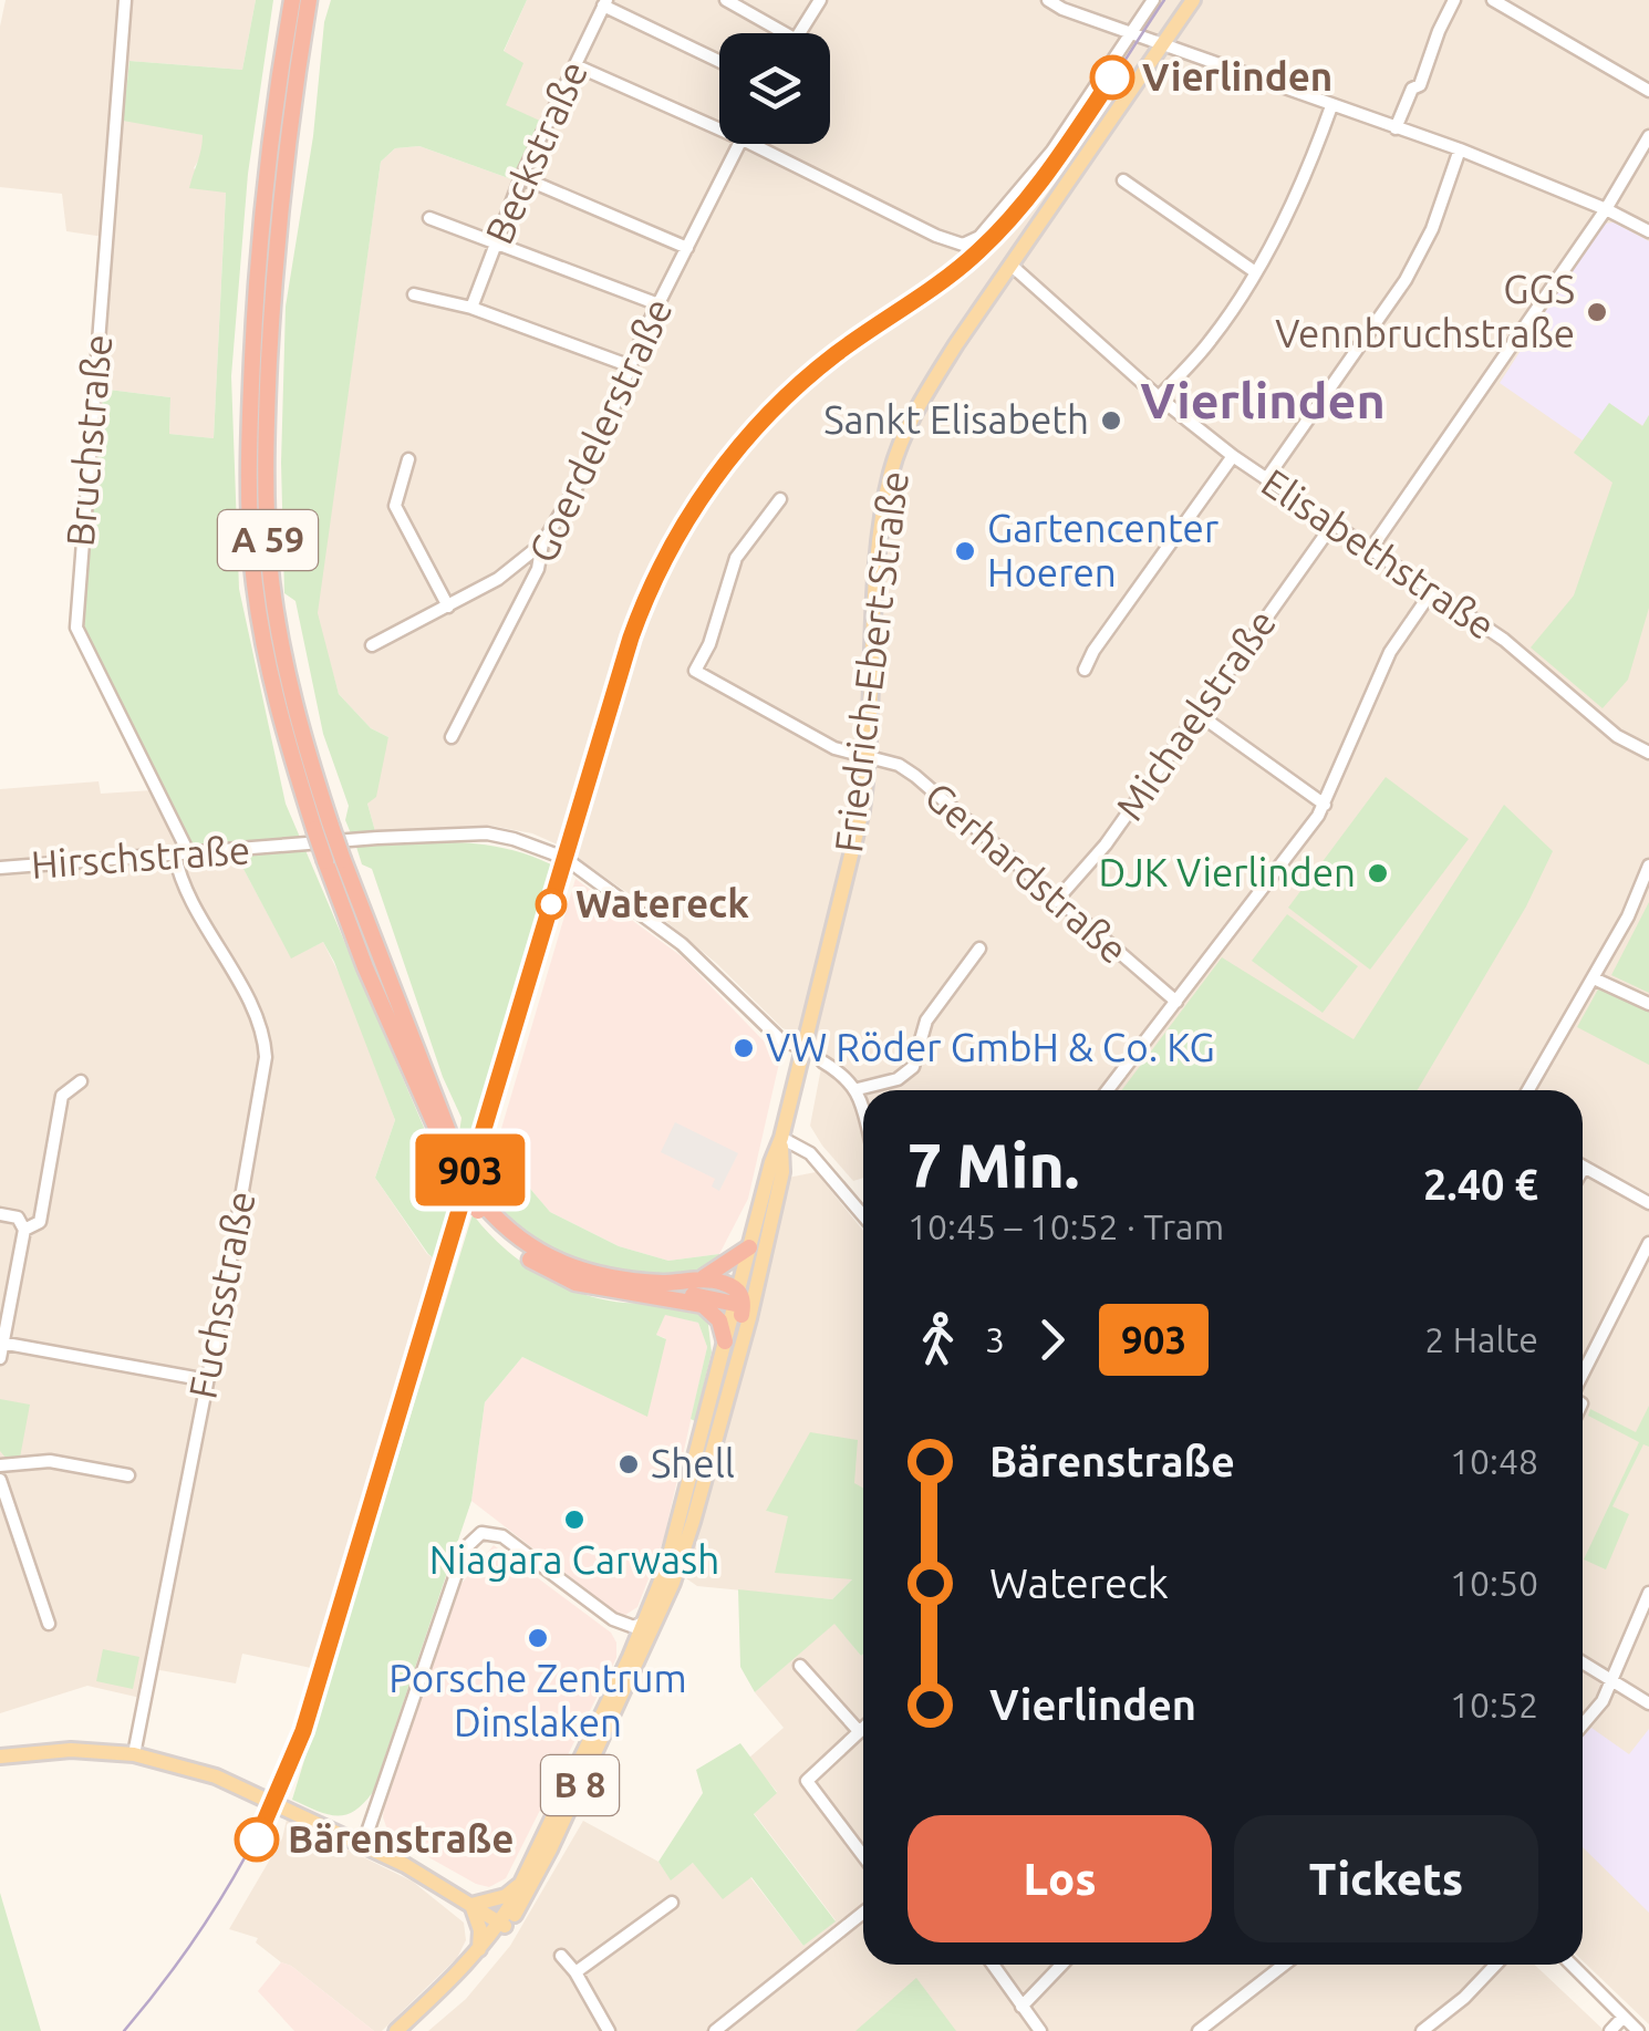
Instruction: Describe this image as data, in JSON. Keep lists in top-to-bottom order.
{
  "streets": {
    "highway": ["A 59"],
    "main road": ["Friedrich-Ebert-Straße", "B 8"],
    "street": [
      "Beckstraße",
      "Goerdelerstraße",
      "Bruchstraße",
      "Elisabethstraße",
      "Michaelstraße",
      "Hirschstraße",
      "Gerhardstraße",
      "Fuchsstraße"
    ]
  },
  "crossings": [
    ["Bruchstraße", "Hirschstraße"],
    ["Elisabethstraße", "Friedrich-Ebert-Straße"],
    ["Elisabethstraße", "Michaelstraße"],
    ["Friedrich-Ebert-Straße", "Hirschstraße"],
    ["Friedrich-Ebert-Straße", "Gerhardstraße"],
    ["Friedrich-Ebert-Straße", "B 8"],
    ["Michaelstraße", "Gerhardstraße"],
    ["Hirschstraße", "Fuchsstraße"]
  ],
  "districts": ["Vierlinden"],
  "places": [
    "Vierlinden",
    "GGS Vennbruchstraße",
    "Sankt Elisabeth",
    "Gartencenter Hoeren",
    "DJK Vierlinden",
    "Watereck",
    "VW Röder GmbH & Co. KG",
    "Shell",
    "Niagara Carwash",
    "Porsche Zentrum Dinslaken",
    "Bärenstraße"
  ],
  "lines": ["tram line 903"],
  "page": {
    "on_map": "903",
    "heading": ["7 Min.", "10:45 – 10:52 · Tram", "2.40 €"],
    "legs": ["3", "903", "2 Halte"],
    "list": [
      {
        "name": "Bärenstraße",
        "value": "10:48"
      },
      {
        "name": "Watereck",
        "value": "10:50"
      },
      {
        "name": "Vierlinden",
        "value": "10:52"
      }
    ],
    "buttons": ["Los", "Tickets"]
  }
}
